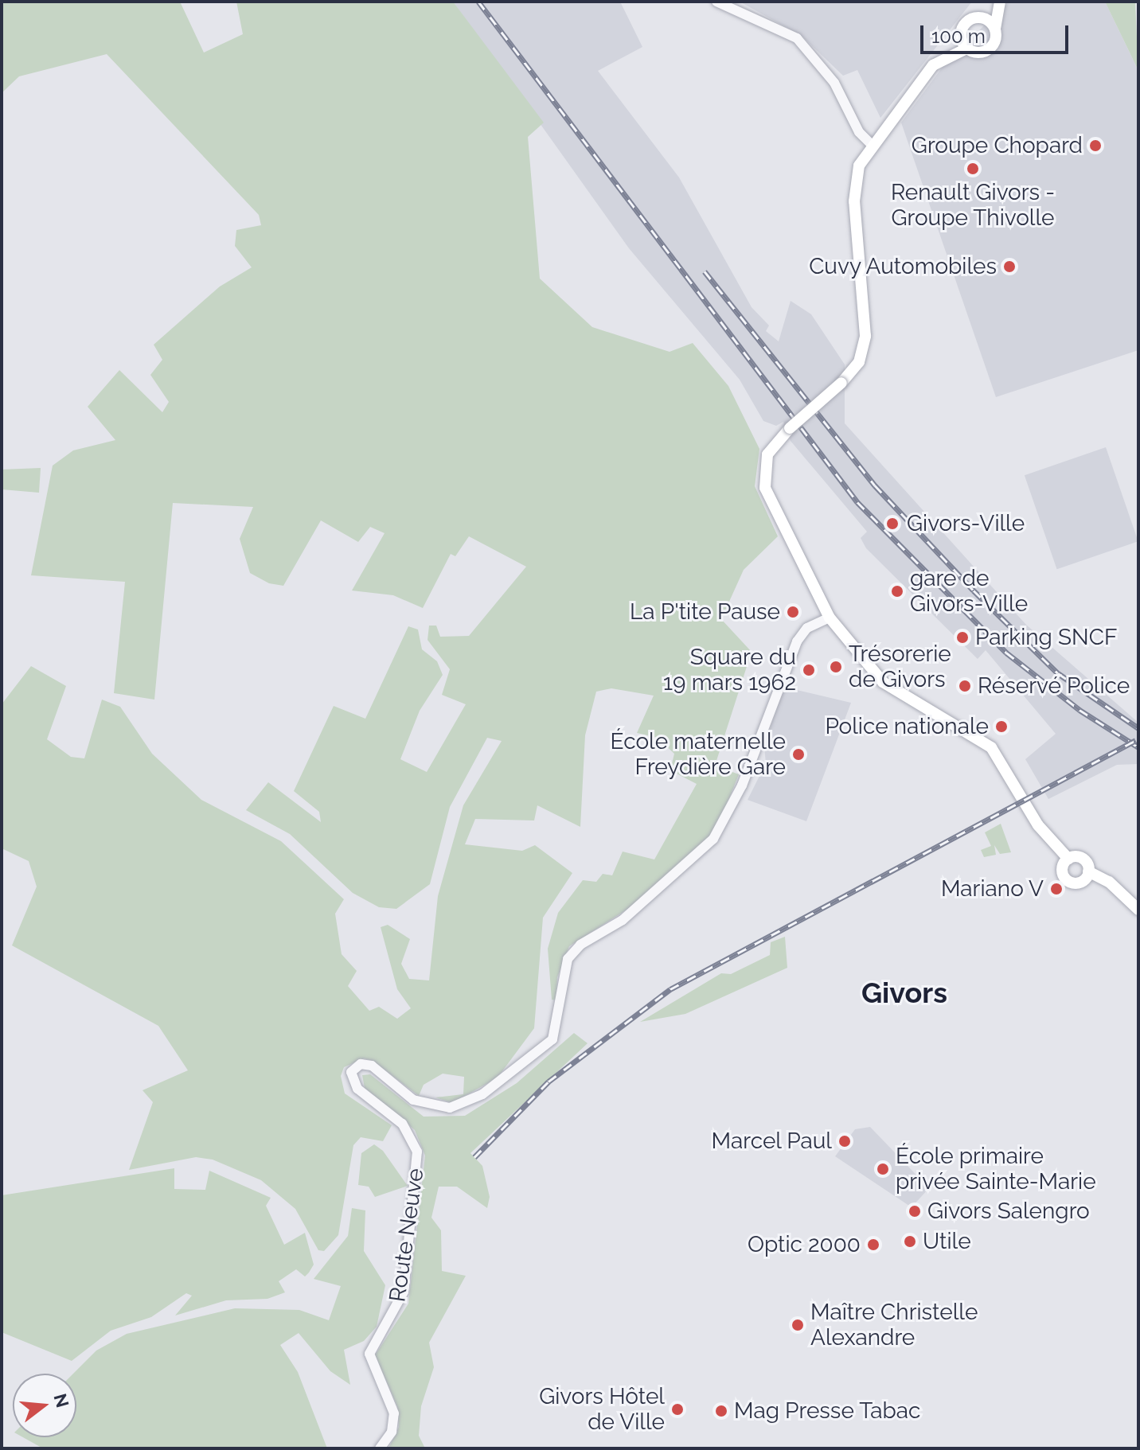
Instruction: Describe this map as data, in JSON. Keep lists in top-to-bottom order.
{
  "streets": {
    "street": ["Route Neuve"]
  },
  "districts": ["Givors"],
  "places": [
    "Groupe Chopard",
    "Renault Givors - Groupe Thivolle",
    "Cuvy Automobiles",
    "Givors-Ville",
    "gare de Givors-Ville",
    "La P'tite Pause",
    "Parking SNCF",
    "Trésorerie de Givors",
    "Square du 19 mars 1962",
    "Réservé Police",
    "Police nationale",
    "École maternelle Freydière Gare",
    "Mariano V",
    "Marcel Paul",
    "École primaire privée Sainte-Marie",
    "Givors Salengro",
    "Utile",
    "Optic 2000",
    "Maître Christelle Alexandre",
    "Givors Hôtel de Ville",
    "Mag Presse Tabac"
  ],
  "scale_bar": "100 m",
  "north": "right"
}
